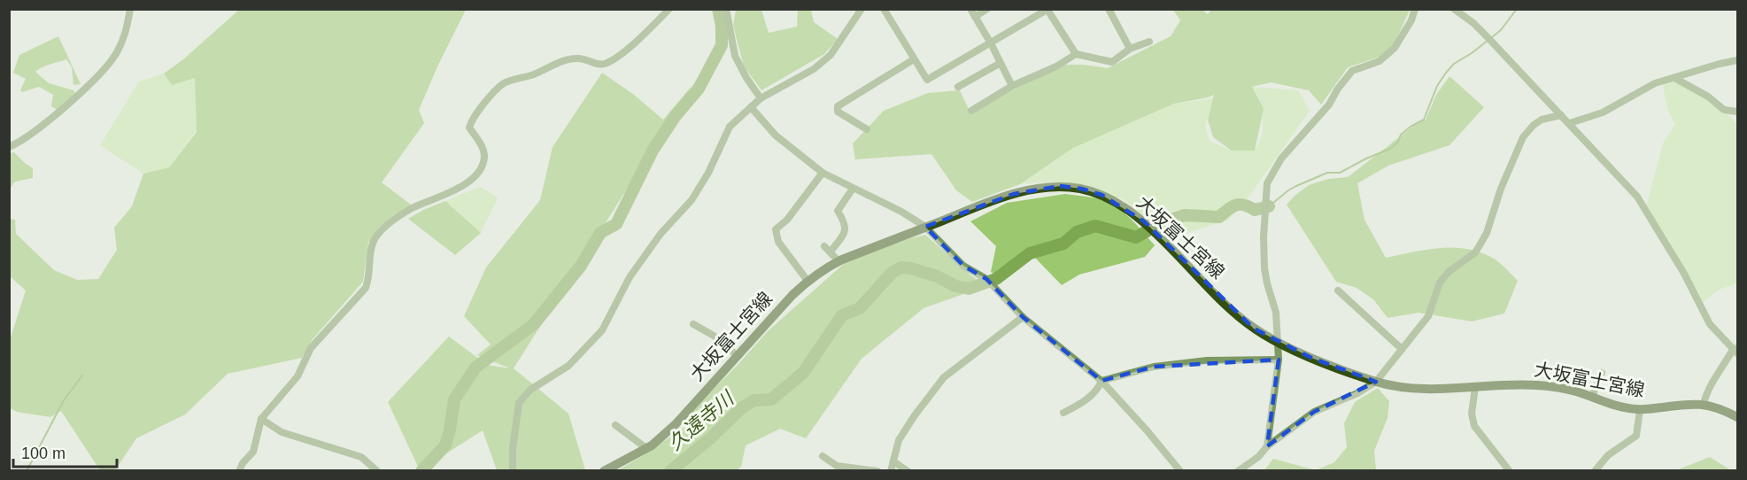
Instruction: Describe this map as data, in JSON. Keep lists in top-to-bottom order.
{
  "streets": {
    "main road": ["大坂富士宮線"]
  },
  "water": ["久遠寺川"],
  "scale_bar": "100 m"
}
